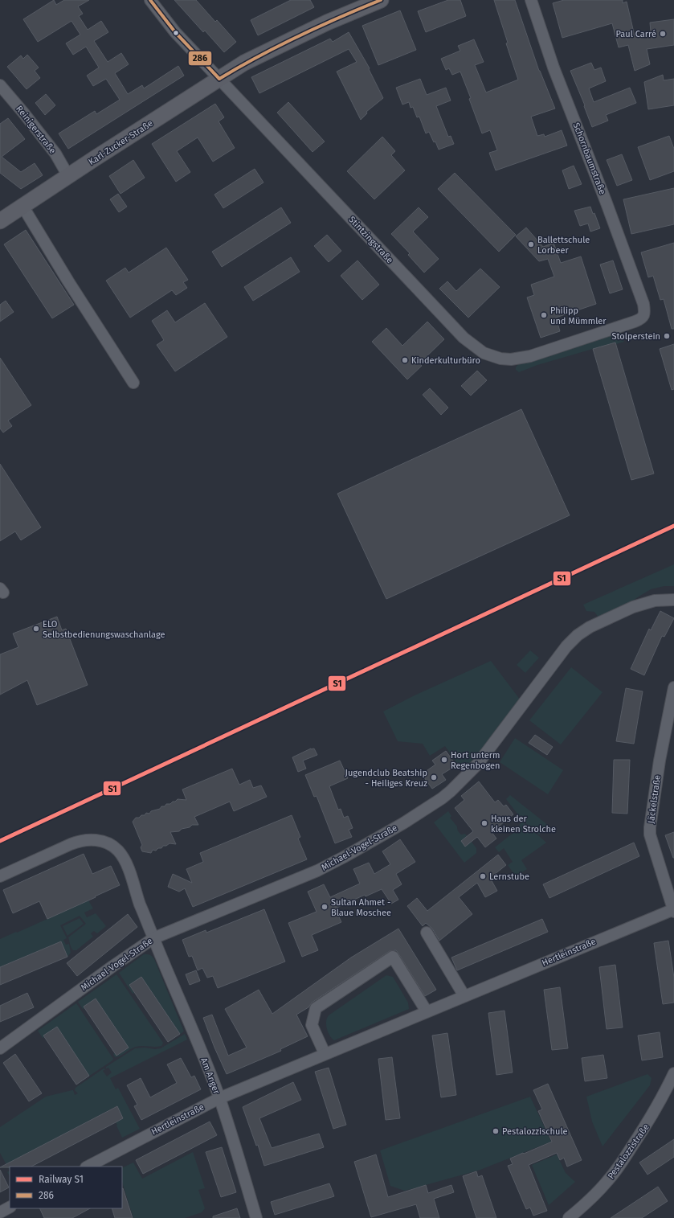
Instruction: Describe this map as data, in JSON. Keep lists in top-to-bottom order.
{
  "streets": {
    "street": [
      "Reinigerstraße",
      "Karl-Zucker-Straße",
      "Schornbaumstraße",
      "Stintzingstraße",
      "Jäckelstraße",
      "Michael-Vogel-Straße",
      "Hertleinstraße",
      "Am Anger",
      "Pestalozzistraße"
    ]
  },
  "crossings": [
    ["Reinigerstraße", "Karl-Zucker-Straße"],
    ["Karl-Zucker-Straße", "Stintzingstraße"],
    ["Schornbaumstraße", "Stintzingstraße"],
    ["Jäckelstraße", "Hertleinstraße"],
    ["Michael-Vogel-Straße", "Am Anger"],
    ["Hertleinstraße", "Am Anger"]
  ],
  "places": [
    "Paul Carré",
    "Ballettschule Lorbeer",
    "Philipp und Mümmler",
    "Stolperstein",
    "Kinderkulturbüro",
    "ELO Selbstbedienungswaschanlage",
    "Hort unterm Regenbogen",
    "Jugendclub Beatship - Heiliges Kreuz",
    "Haus der kleinen Strolche",
    "Lernstube",
    "Sultan Ahmet - Blaue Moschee",
    "Pestalozzischule"
  ],
  "lines": ["transit line 286", "rail line S1"],
  "legend": ["Railway S1", "286"]
}
